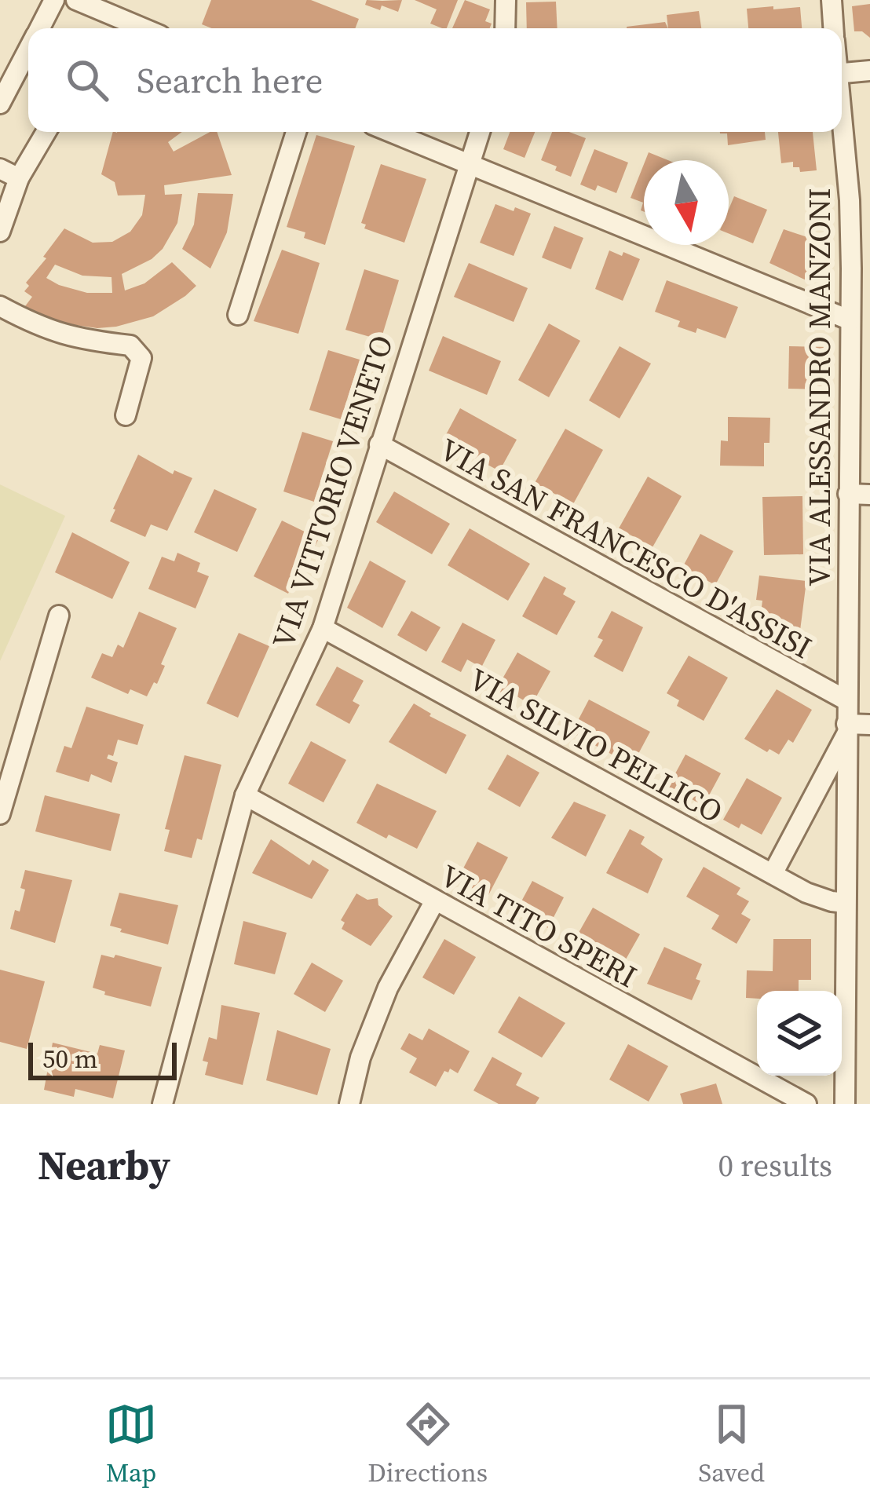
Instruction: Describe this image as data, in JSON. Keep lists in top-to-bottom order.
{
  "streets": {
    "street": [
      "VIA ALESSANDRO MANZONI",
      "VIA VITTORIO VENETO",
      "VIA SAN FRANCESCO D'ASSISI",
      "VIA SILVIO PELLICO",
      "VIA TITO SPERI"
    ]
  },
  "crossings": [
    ["VIA ALESSANDRO MANZONI", "VIA SAN FRANCESCO D'ASSISI"],
    ["VIA ALESSANDRO MANZONI", "VIA SILVIO PELLICO"],
    ["VIA VITTORIO VENETO", "VIA SAN FRANCESCO D'ASSISI"],
    ["VIA VITTORIO VENETO", "VIA SILVIO PELLICO"],
    ["VIA VITTORIO VENETO", "VIA TITO SPERI"]
  ],
  "scale_bar": "50 m",
  "north": "bottom",
  "page": {
    "search": "Search here",
    "scale": "50 m",
    "heading": ["Nearby", "0 results"],
    "nav": ["Map", "Directions", "Saved"]
  }
}
